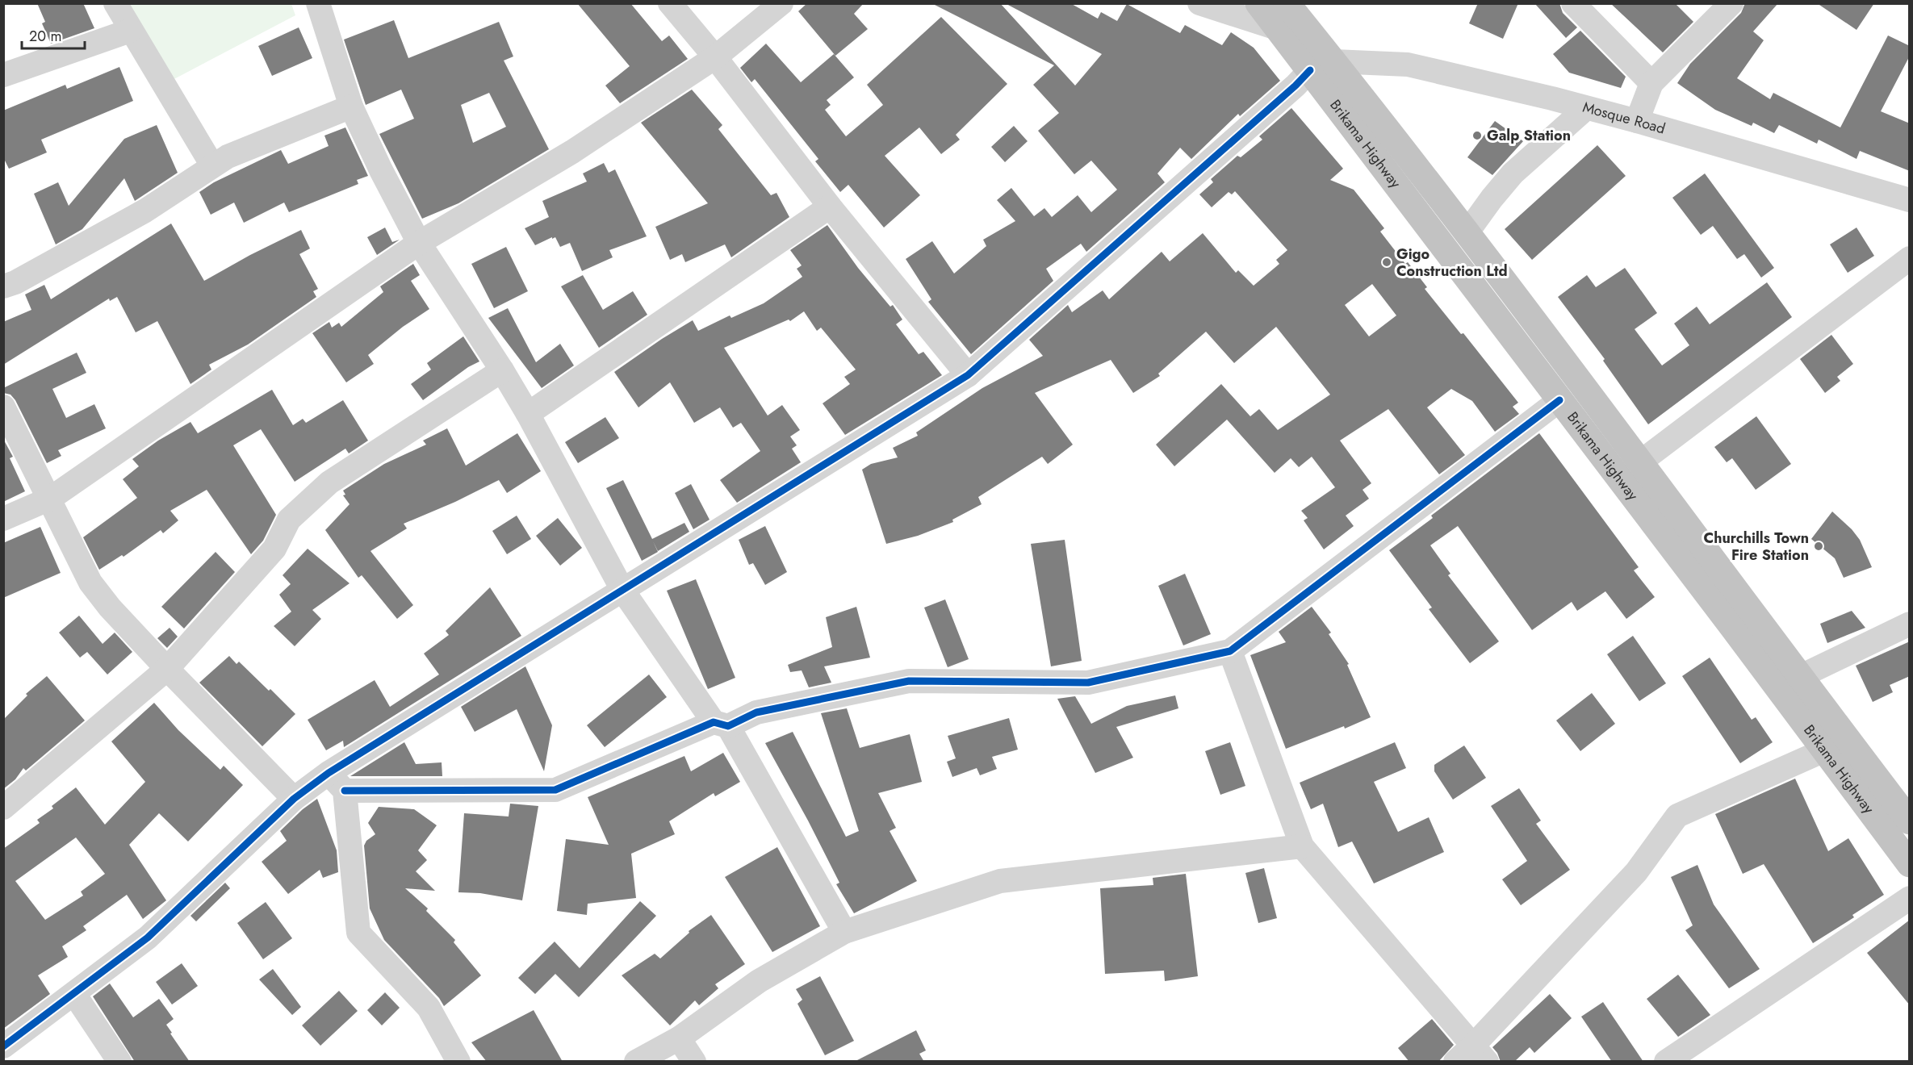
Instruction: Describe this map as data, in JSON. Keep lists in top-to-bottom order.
{
  "streets": {
    "highway": ["Brikama Highway"],
    "street": ["Mosque Road"]
  },
  "crossings": [
    ["Mosque Road", "Brikama Highway"]
  ],
  "places": ["Galp Station", "Gigo Construction Ltd", "Churchills Town Fire Station"],
  "scale_bar": "20 m"
}
